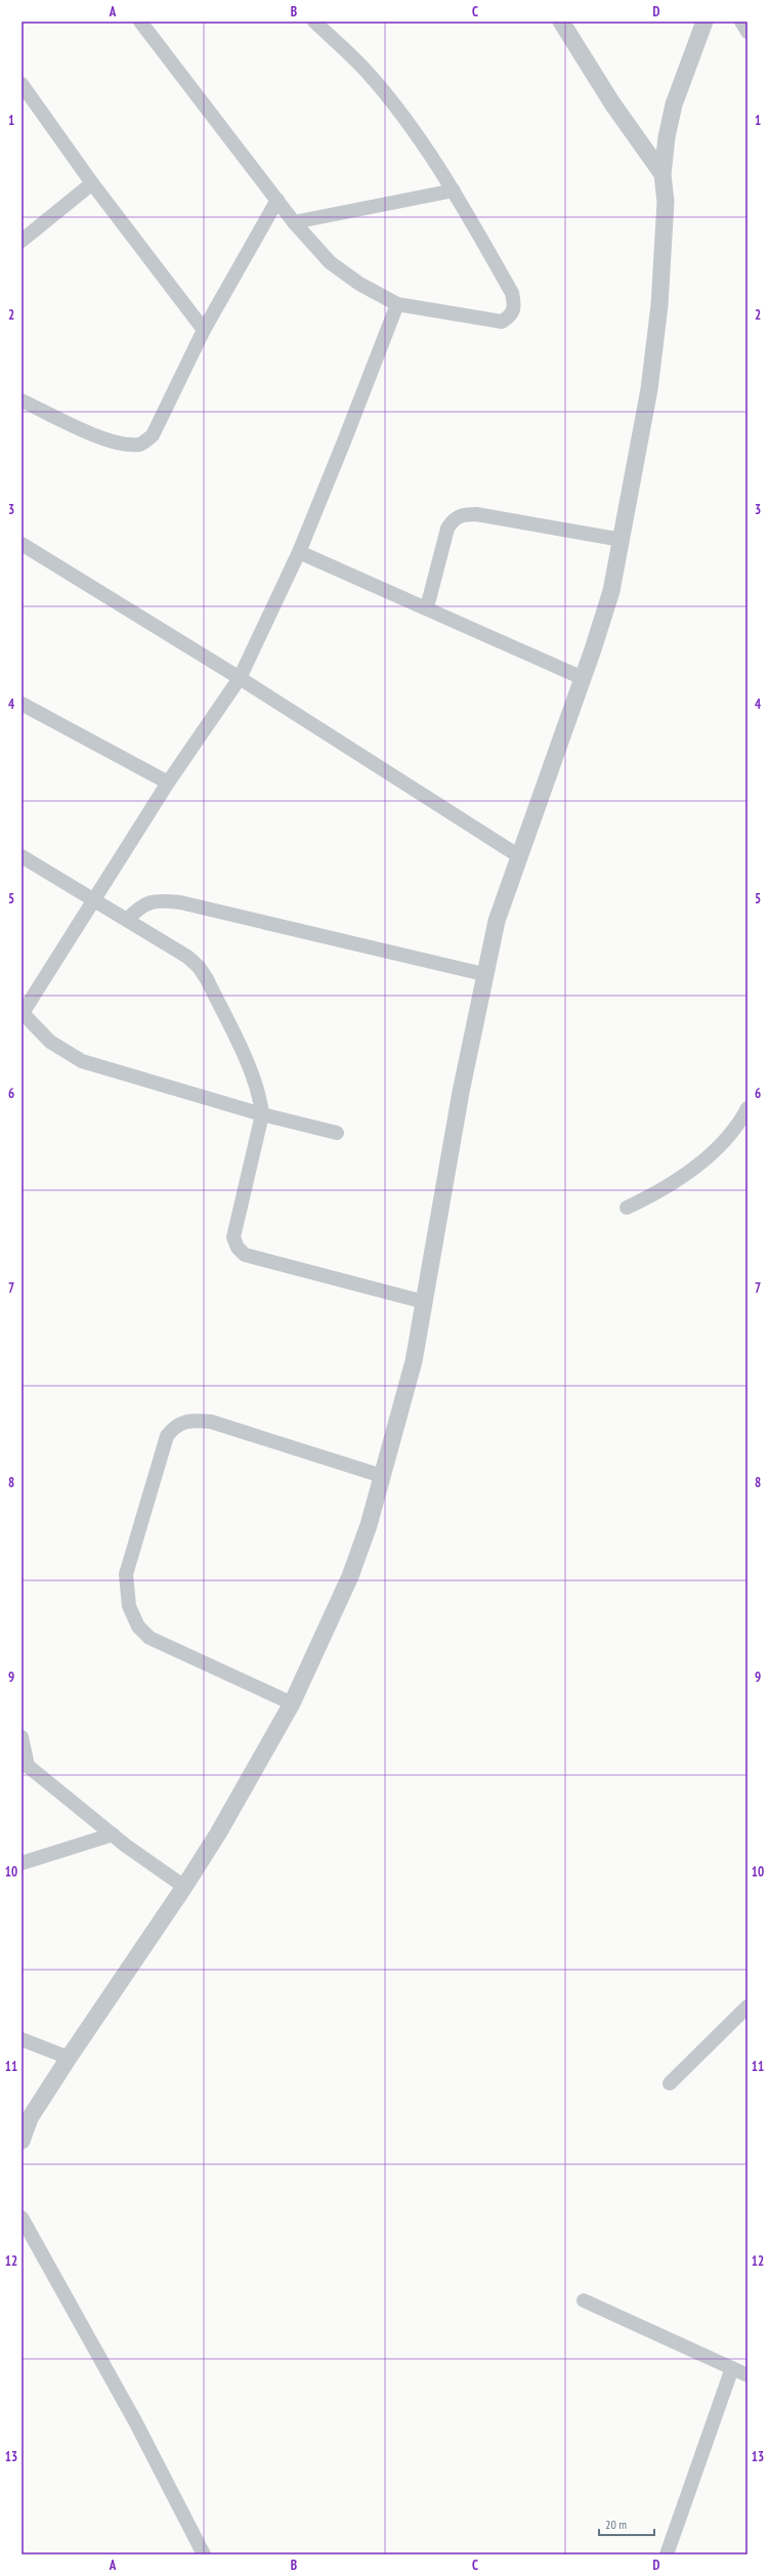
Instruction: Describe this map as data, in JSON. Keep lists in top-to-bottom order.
{
  "scale_bar": "20 m",
  "grid": {
    "columns": [
      "A",
      "B",
      "C",
      "D"
    ],
    "rows": [
      "1",
      "2",
      "3",
      "4",
      "5",
      "6",
      "7",
      "8",
      "9",
      "10",
      "11",
      "12",
      "13"
    ]
  }
}
